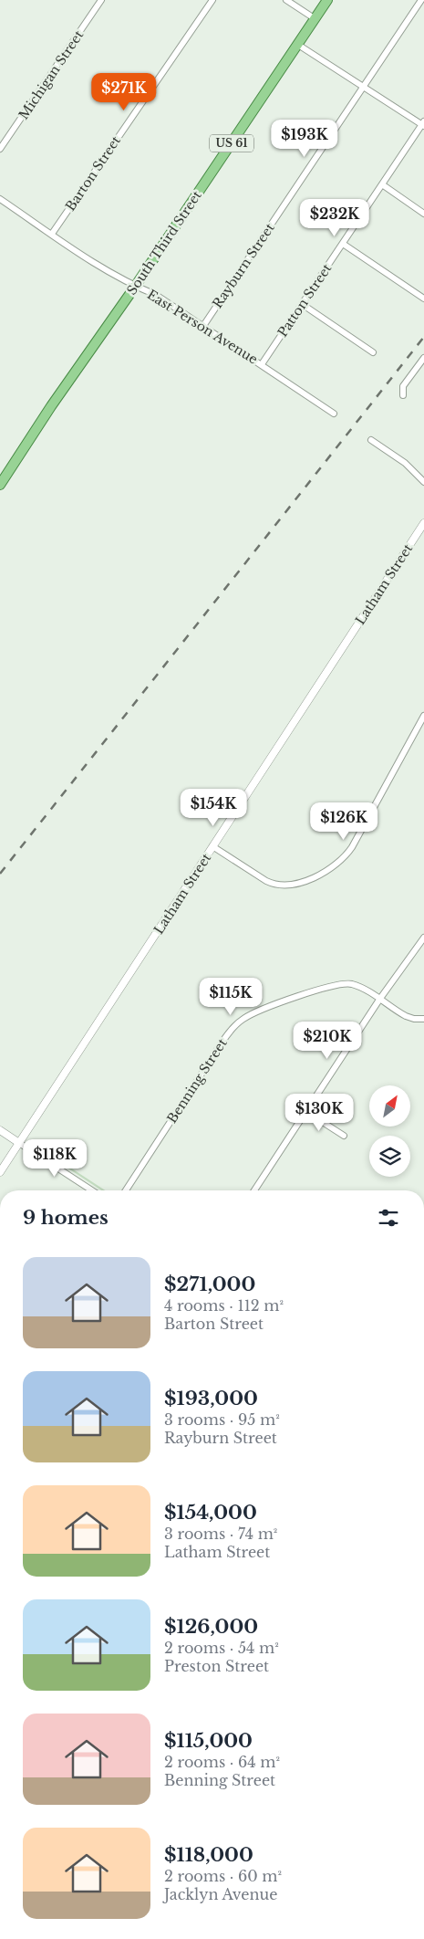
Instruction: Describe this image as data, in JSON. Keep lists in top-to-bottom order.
{
  "streets": {
    "main road": ["US 61", "South Third Street"],
    "street": [
      "Michigan Street",
      "Barton Street",
      "Rayburn Street",
      "Patton Street",
      "East Person Avenue",
      "Latham Street",
      "Benning Street"
    ]
  },
  "crossings": [
    ["Barton Street", "East Person Avenue"],
    ["South Third Street", "East Person Avenue"],
    ["Rayburn Street", "East Person Avenue"],
    ["Patton Street", "East Person Avenue"]
  ],
  "north": "top right",
  "page": {
    "price": [
      "$271K",
      "$193K",
      "$232K",
      "$154K",
      "$126K",
      "$115K",
      "$210K",
      "$130K",
      "$118K"
    ],
    "heading": "9 homes",
    "list": [
      {
        "name": "$271,000",
        "note": "4 rooms · 112 m² · Barton Street"
      },
      {
        "name": "$193,000",
        "note": "3 rooms · 95 m² · Rayburn Street"
      },
      {
        "name": "$154,000",
        "note": "3 rooms · 74 m² · Latham Street"
      },
      {
        "name": "$126,000",
        "note": "2 rooms · 54 m² · Preston Street"
      },
      {
        "name": "$115,000",
        "note": "2 rooms · 64 m² · Benning Street"
      },
      {
        "name": "$118,000",
        "note": "2 rooms · 60 m² · Jacklyn Avenue"
      }
    ]
  }
}
